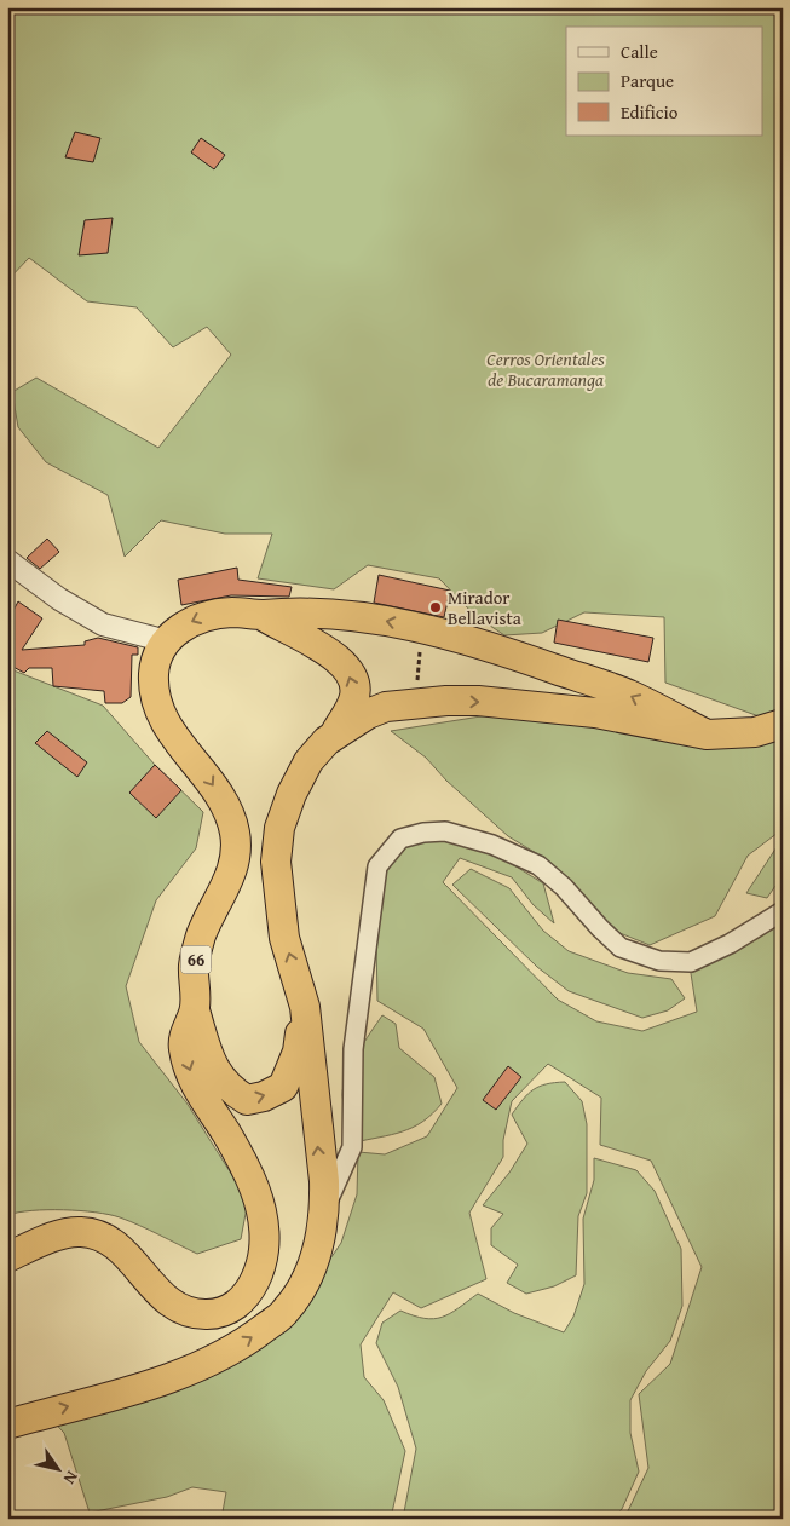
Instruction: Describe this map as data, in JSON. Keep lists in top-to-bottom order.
{
  "streets": {
    "highway": ["66"]
  },
  "parks": ["Cerros Orientales de Bucaramanga"],
  "places": ["Mirador Bellavista"],
  "legend": ["Calle", "Parque", "Edificio"],
  "north": "bottom right"
}
